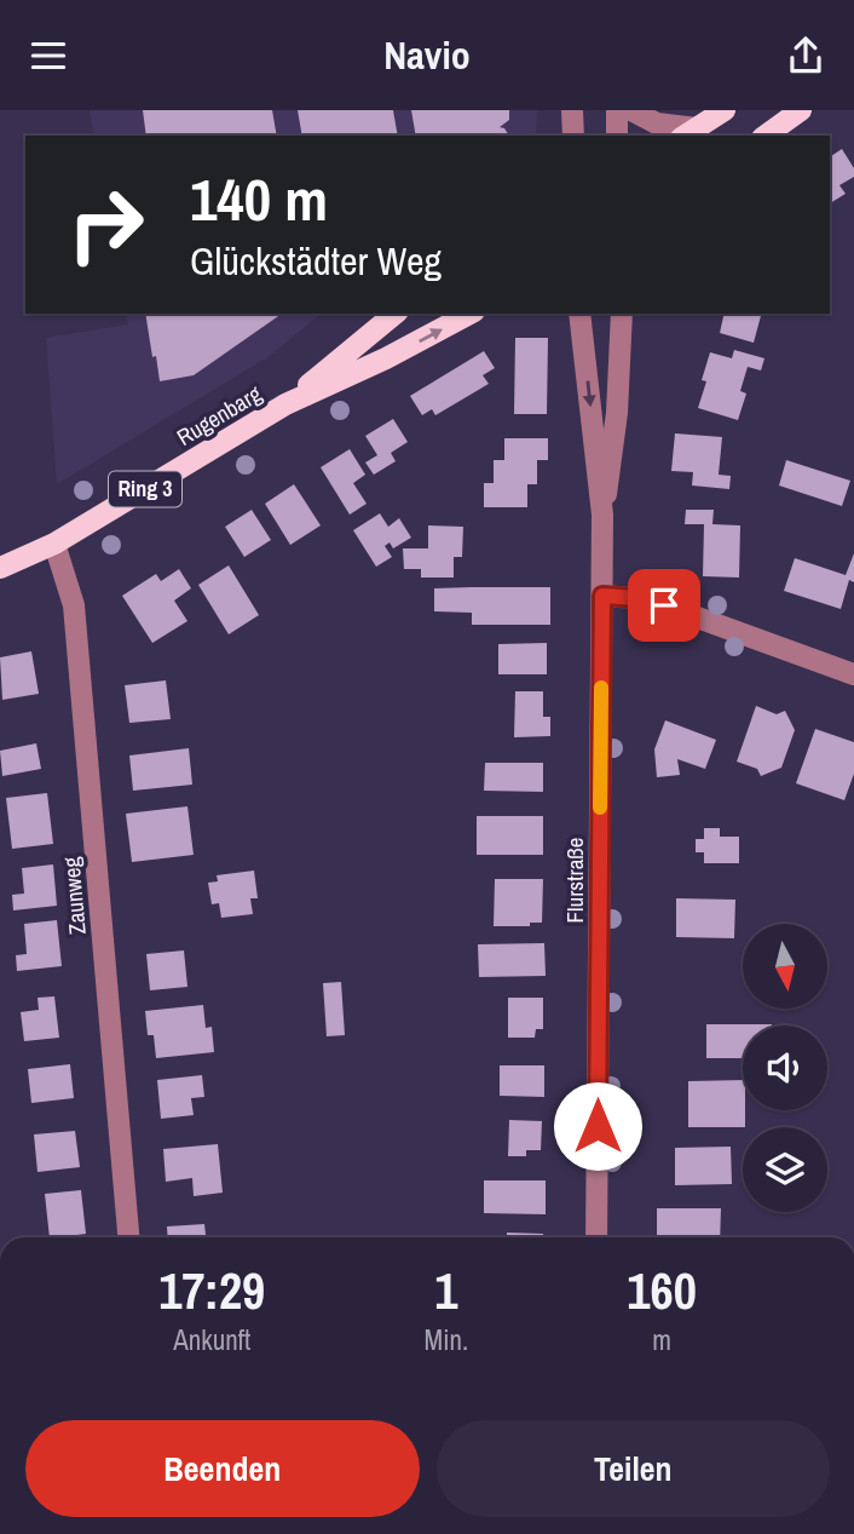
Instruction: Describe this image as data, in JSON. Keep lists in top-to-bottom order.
{
  "streets": {
    "main road": ["Rugenbarg", "Ring 3"],
    "street": ["Flurstraße", "Zaunweg"]
  },
  "crossings": [
    ["Rugenbarg", "Zaunweg"]
  ],
  "north": "bottom",
  "page": {
    "header": "Navio",
    "turn": ["140 m", "Glückstädter Weg"],
    "eta": [
      "17:29",
      "Ankunft",
      "1",
      "Min.",
      "160",
      "m"
    ],
    "buttons": ["Beenden", "Teilen"]
  }
}
